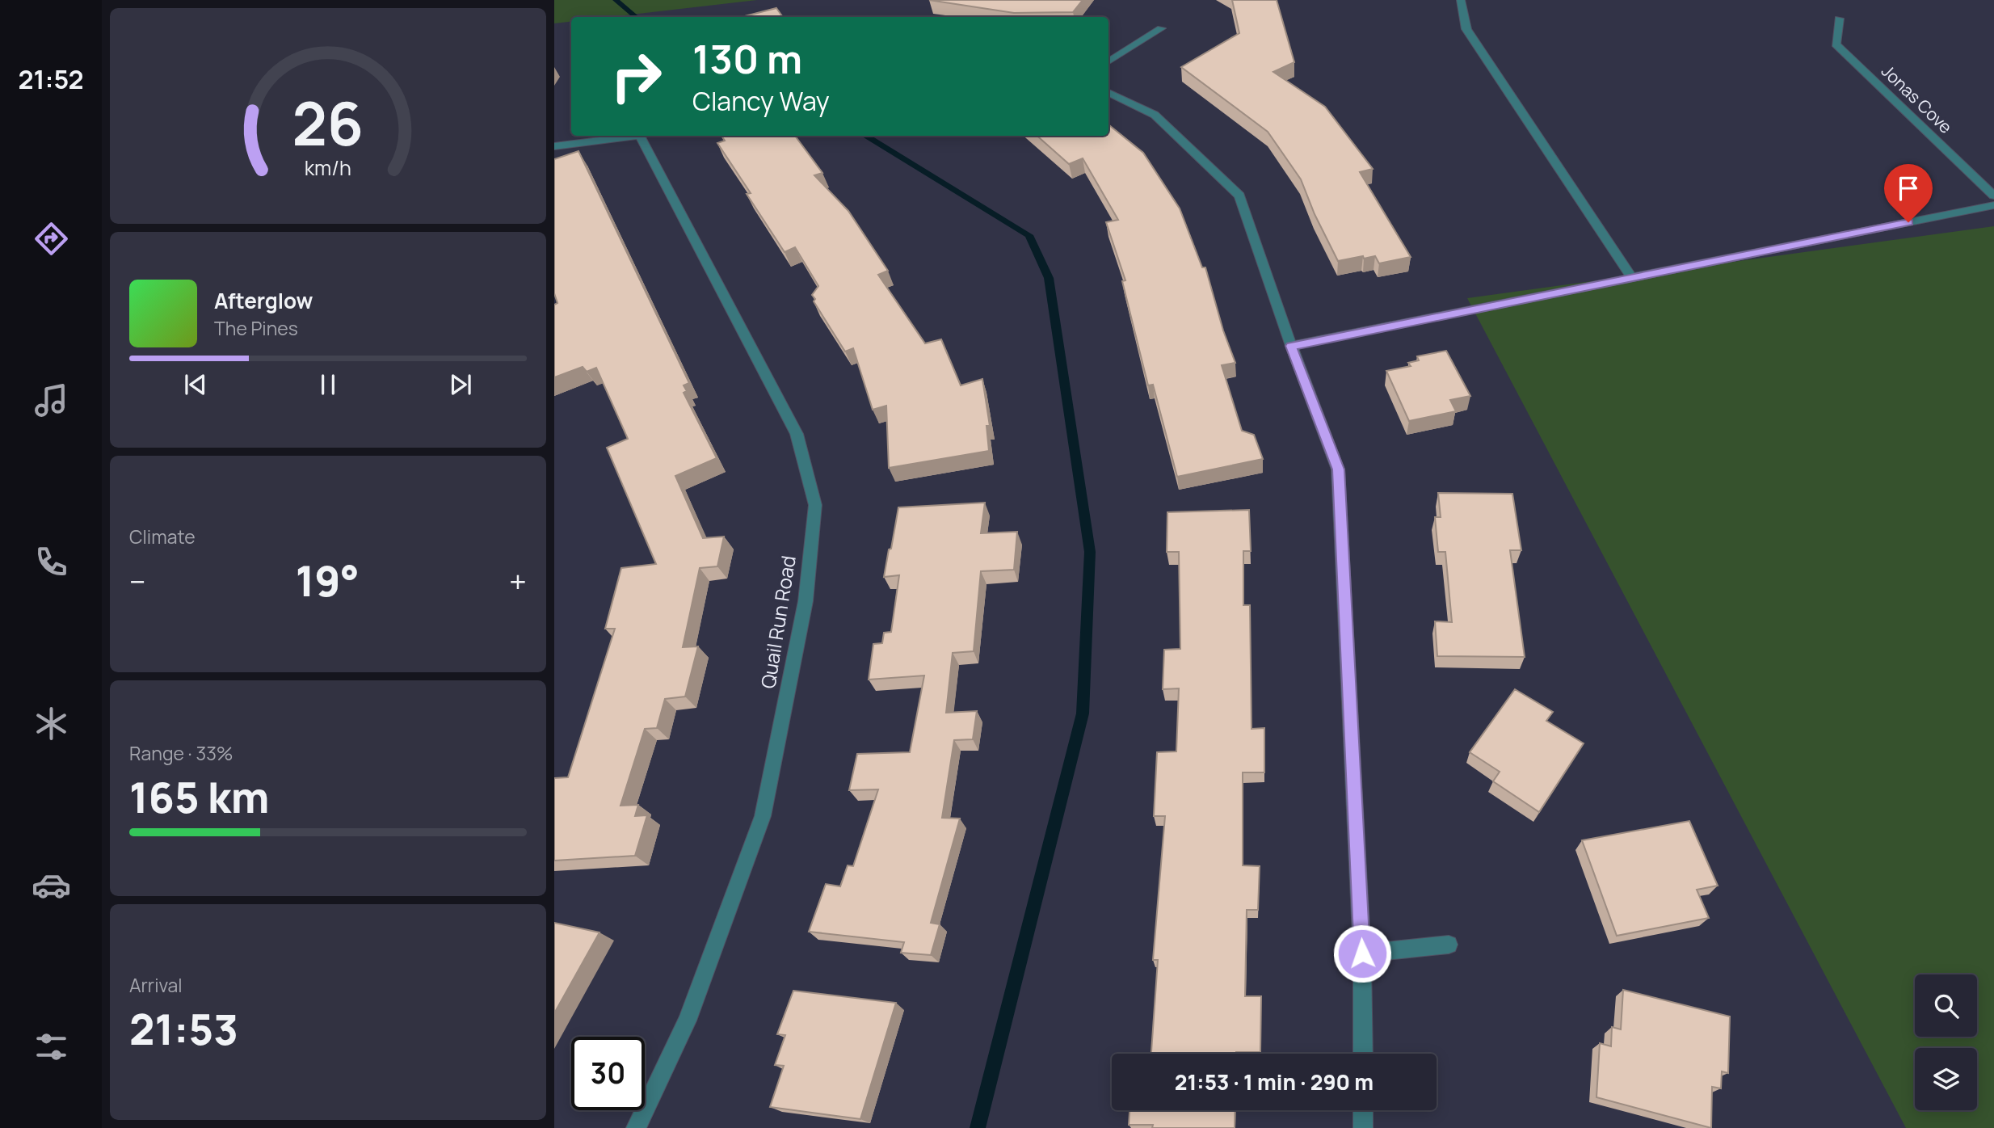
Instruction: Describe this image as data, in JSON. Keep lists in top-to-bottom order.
{
  "streets": {
    "street": ["Jonas Cove", "Quail Run Road"]
  },
  "page": {
    "tabs": "21:52",
    "turn": ["130 m", "Clancy Way"],
    "song": ["Afterglow", "The Pines"],
    "tile": [
      "Climate",
      ["Range · 33%", "165 km"],
      ["Arrival", "21:53"]
    ],
    "heat": ["−", "19°", "+"],
    "limit": "30",
    "trip": "21:53 · 1 min · 290 m",
    "gauge": ["26", "km/h"]
  }
}
